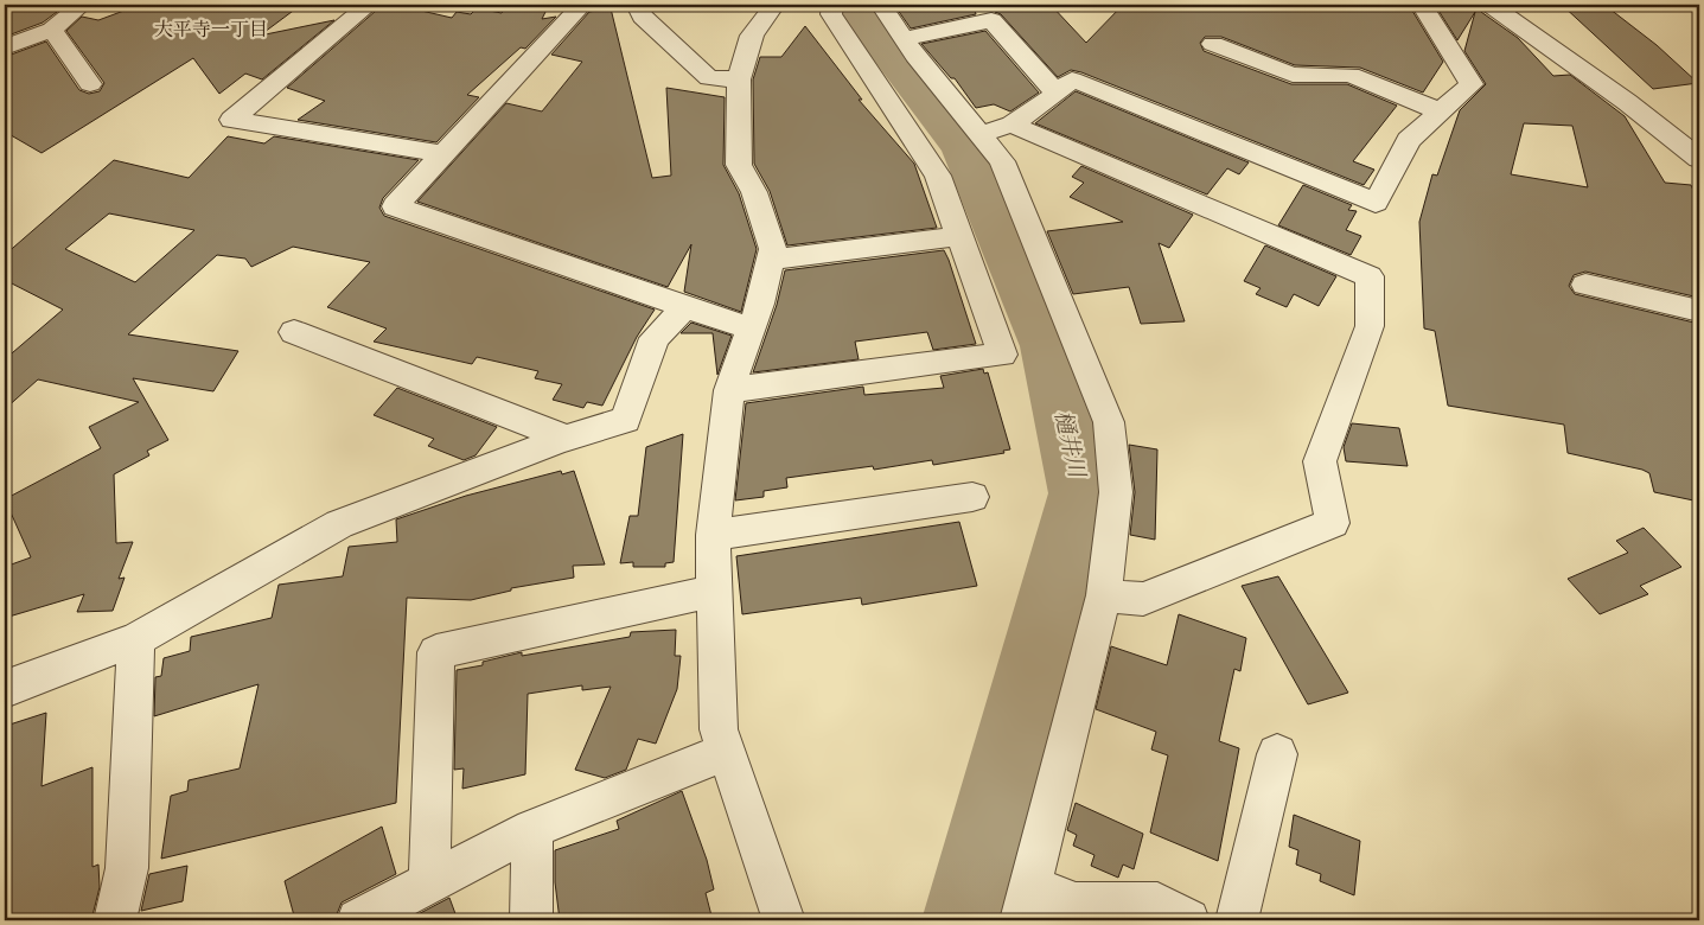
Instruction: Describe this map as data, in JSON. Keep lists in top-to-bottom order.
{
  "districts": ["大平寺一丁目"],
  "water": ["樋井川"]
}
